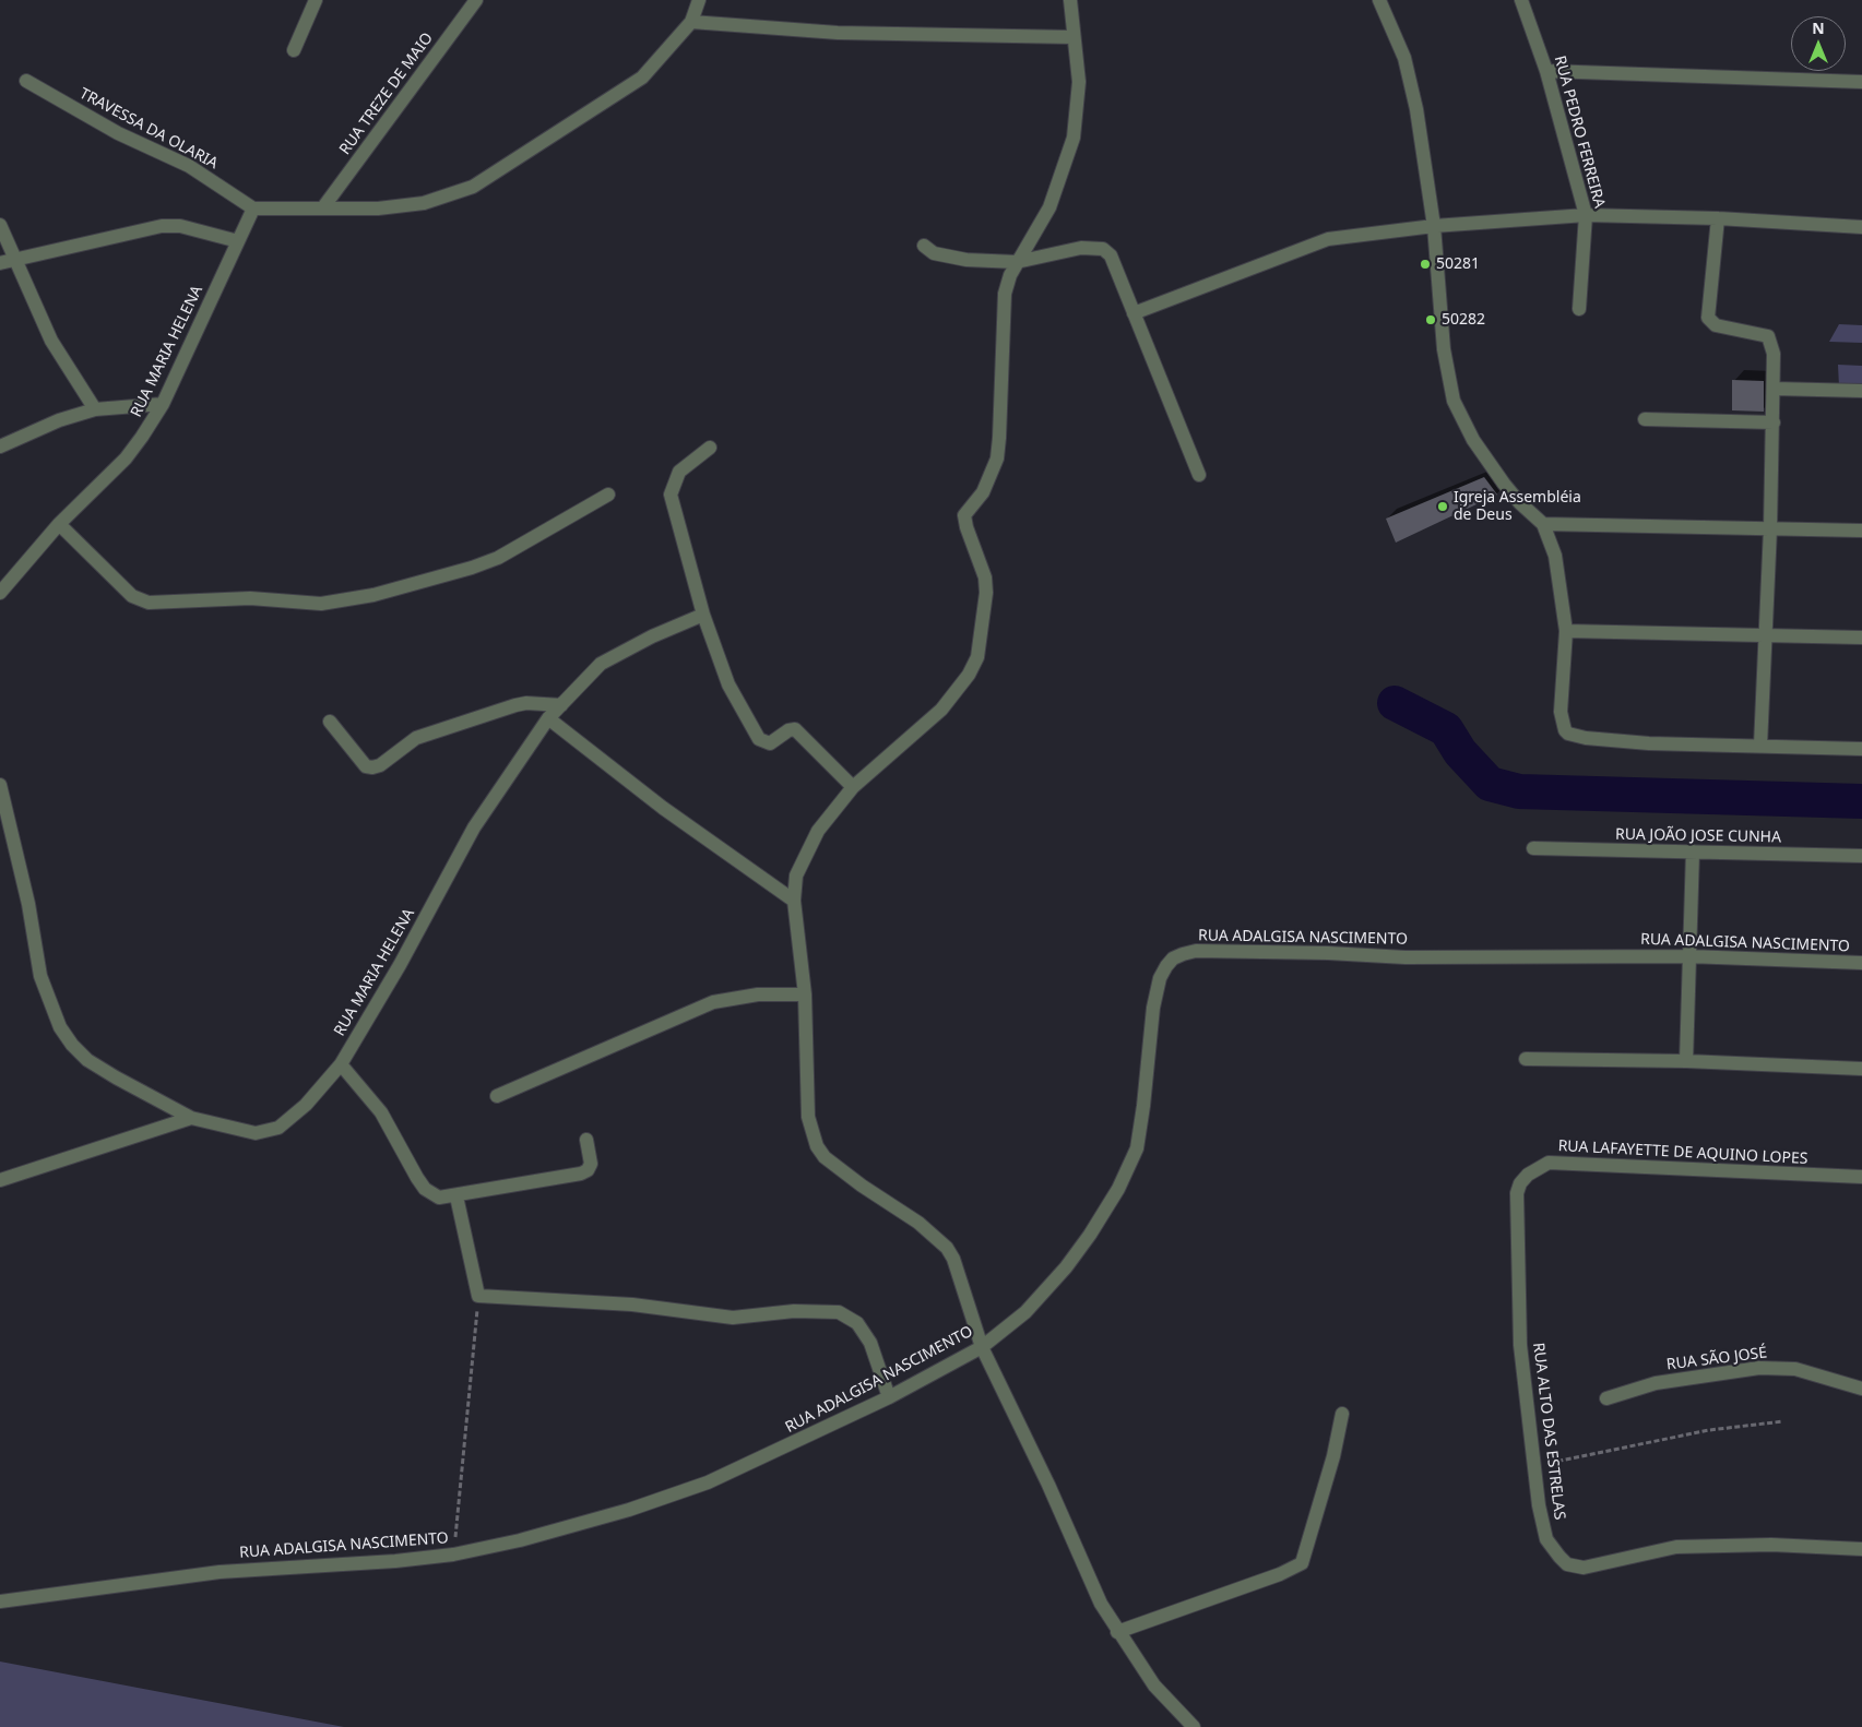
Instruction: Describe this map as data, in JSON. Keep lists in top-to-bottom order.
{
  "streets": {
    "street": [
      "RUA TREZE DE MAIO",
      "TRAVESSA DA OLARIA",
      "RUA PEDRO FERREIRA",
      "RUA MARIA HELENA",
      "RUA JOÃO JOSE CUNHA",
      "RUA ADALGISA NASCIMENTO",
      "RUA LAFAYETTE DE AQUINO LOPES",
      "RUA SÃO JOSÉ",
      "RUA ALTO DAS ESTRELAS"
    ]
  },
  "crossings": [
    ["TRAVESSA DA OLARIA", "RUA MARIA HELENA"],
    ["RUA LAFAYETTE DE AQUINO LOPES", "RUA ALTO DAS ESTRELAS"]
  ],
  "places": ["50281", "50282", "Igreja Assembléia de Deus"],
  "north": "top"
}
